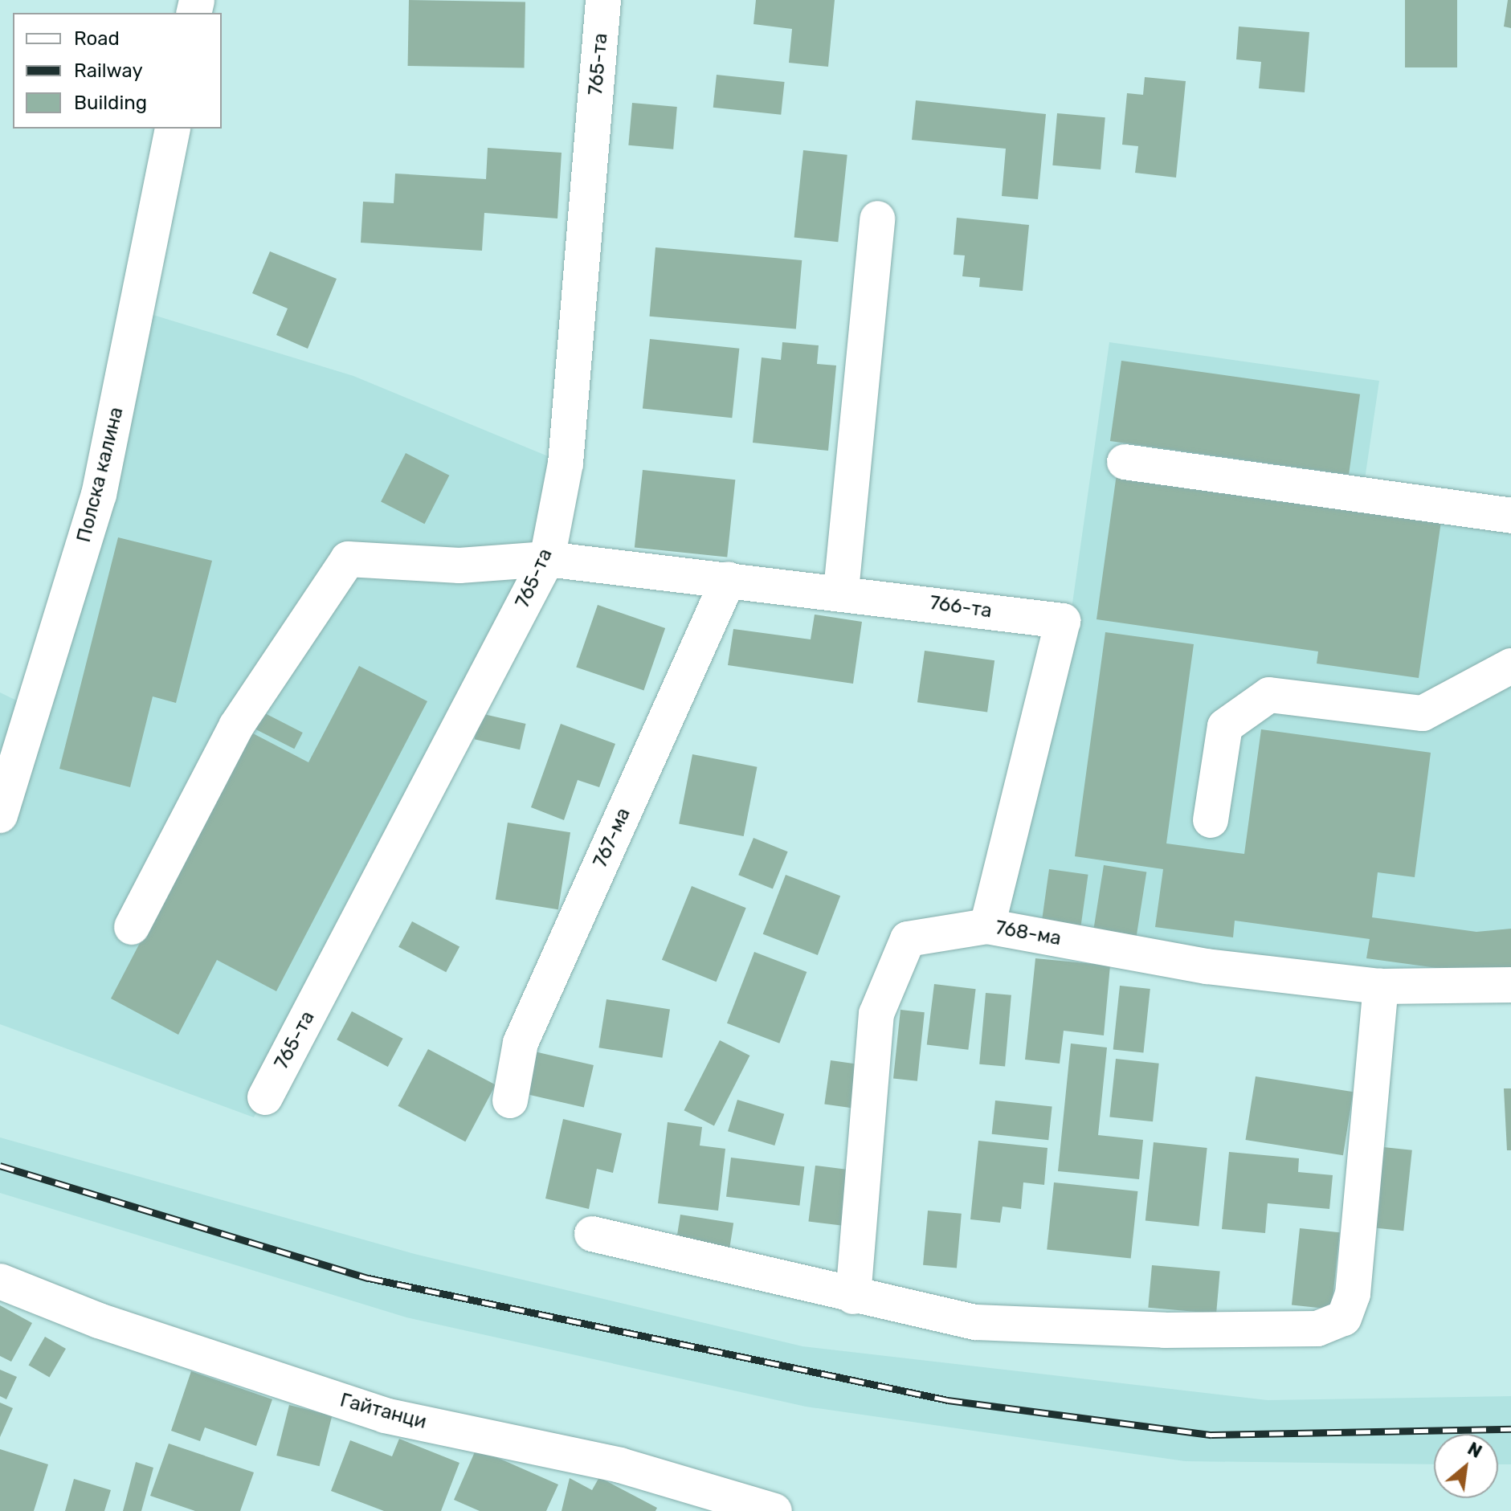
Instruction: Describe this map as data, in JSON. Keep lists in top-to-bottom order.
{
  "streets": {
    "street": [
      "765-та",
      "Полска калина",
      "766-та",
      "767-ма",
      "768-ма",
      "Гайтанци"
    ]
  },
  "crossings": [
    ["765-та", "766-та"],
    ["766-та", "767-ма"],
    ["766-та", "768-ма"]
  ],
  "legend": ["Road", "Railway", "Building"],
  "north": "top right"
}
